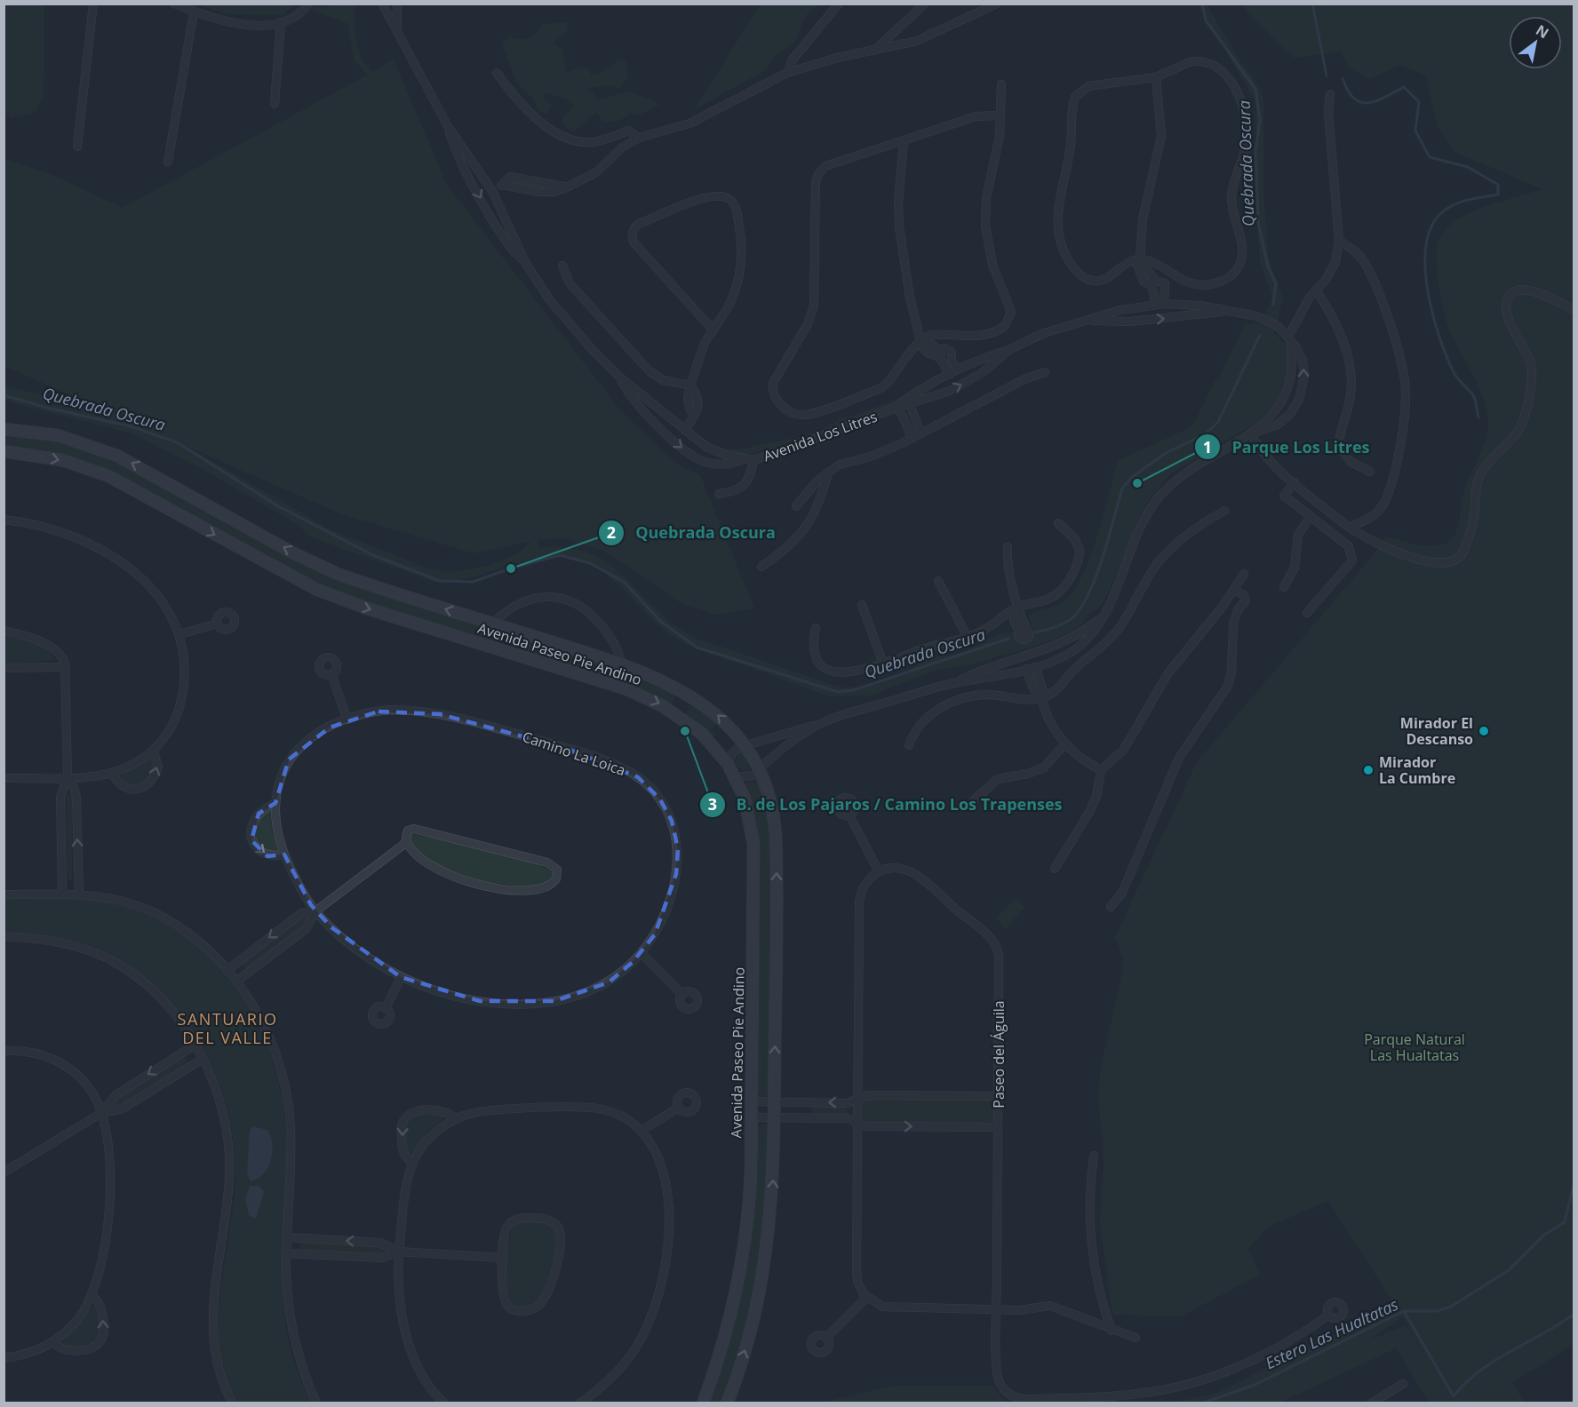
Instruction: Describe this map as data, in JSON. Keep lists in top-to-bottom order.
{
  "streets": {
    "main road": ["Avenida Paseo Pie Andino"],
    "street": ["Avenida Los Litres", "Camino La Loica", "Paseo del Águila"]
  },
  "crossings": [
    ["Avenida Los Litres", "Avenida Paseo Pie Andino"]
  ],
  "districts": ["SANTUARIO DEL VALLE"],
  "water": ["Quebrada Oscura", "Estero Las Hualtatas"],
  "parks": ["Parque Natural Las Hualtatas"],
  "places": [
    "Parque Los Litres",
    "Quebrada Oscura",
    "B. de Los Pajaros / Camino Los Trapenses",
    "Mirador El Descanso",
    "Mirador La Cumbre"
  ],
  "north": "top right"
}
